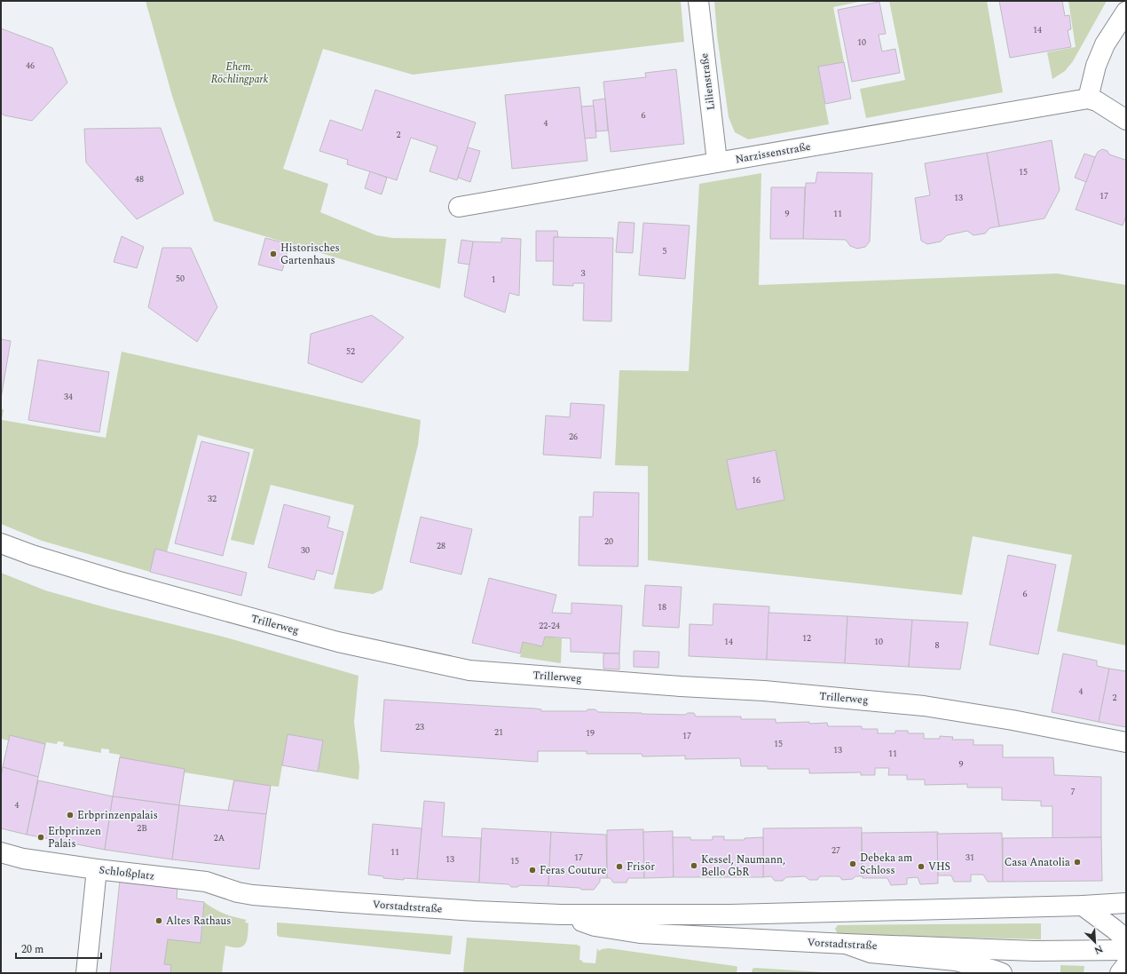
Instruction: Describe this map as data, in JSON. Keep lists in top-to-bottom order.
{
  "streets": {
    "street": [
      "Lilienstraße",
      "Narzissenstraße",
      "Trillerweg",
      "Schloßplatz",
      "Vorstadtstraße"
    ]
  },
  "crossings": [
    ["Lilienstraße", "Narzissenstraße"],
    ["Schloßplatz", "Vorstadtstraße"]
  ],
  "parks": ["Ehem. Röchlingpark"],
  "places": [
    "Historisches Gartenhaus",
    "Erbprinzenpalais",
    "Erbprinzen Palais",
    "Casa Anatolia",
    "Debeka am Schloss",
    "Kessel, Naumann, Bello GbR",
    "Frisör",
    "VHS",
    "Feras Couture",
    "Altes Rathaus"
  ],
  "house_numbers": [
    "14",
    "10",
    "46",
    "6",
    "4",
    "2",
    "15",
    "48",
    "17",
    "13",
    "9",
    "11",
    "5",
    "3",
    "50",
    "1",
    "52",
    "34",
    "26",
    "16",
    "32",
    "20",
    "28",
    "30",
    "6",
    "18",
    "22-24",
    "12",
    "14",
    "10",
    "8",
    "4",
    "2",
    "23",
    "21",
    "19",
    "17",
    "15",
    "13",
    "11",
    "9",
    "7",
    "4",
    "2B",
    "2A",
    "27",
    "11",
    "17",
    "31",
    "13",
    "15"
  ],
  "scale_bar": "20 m",
  "north": "bottom right"
}
